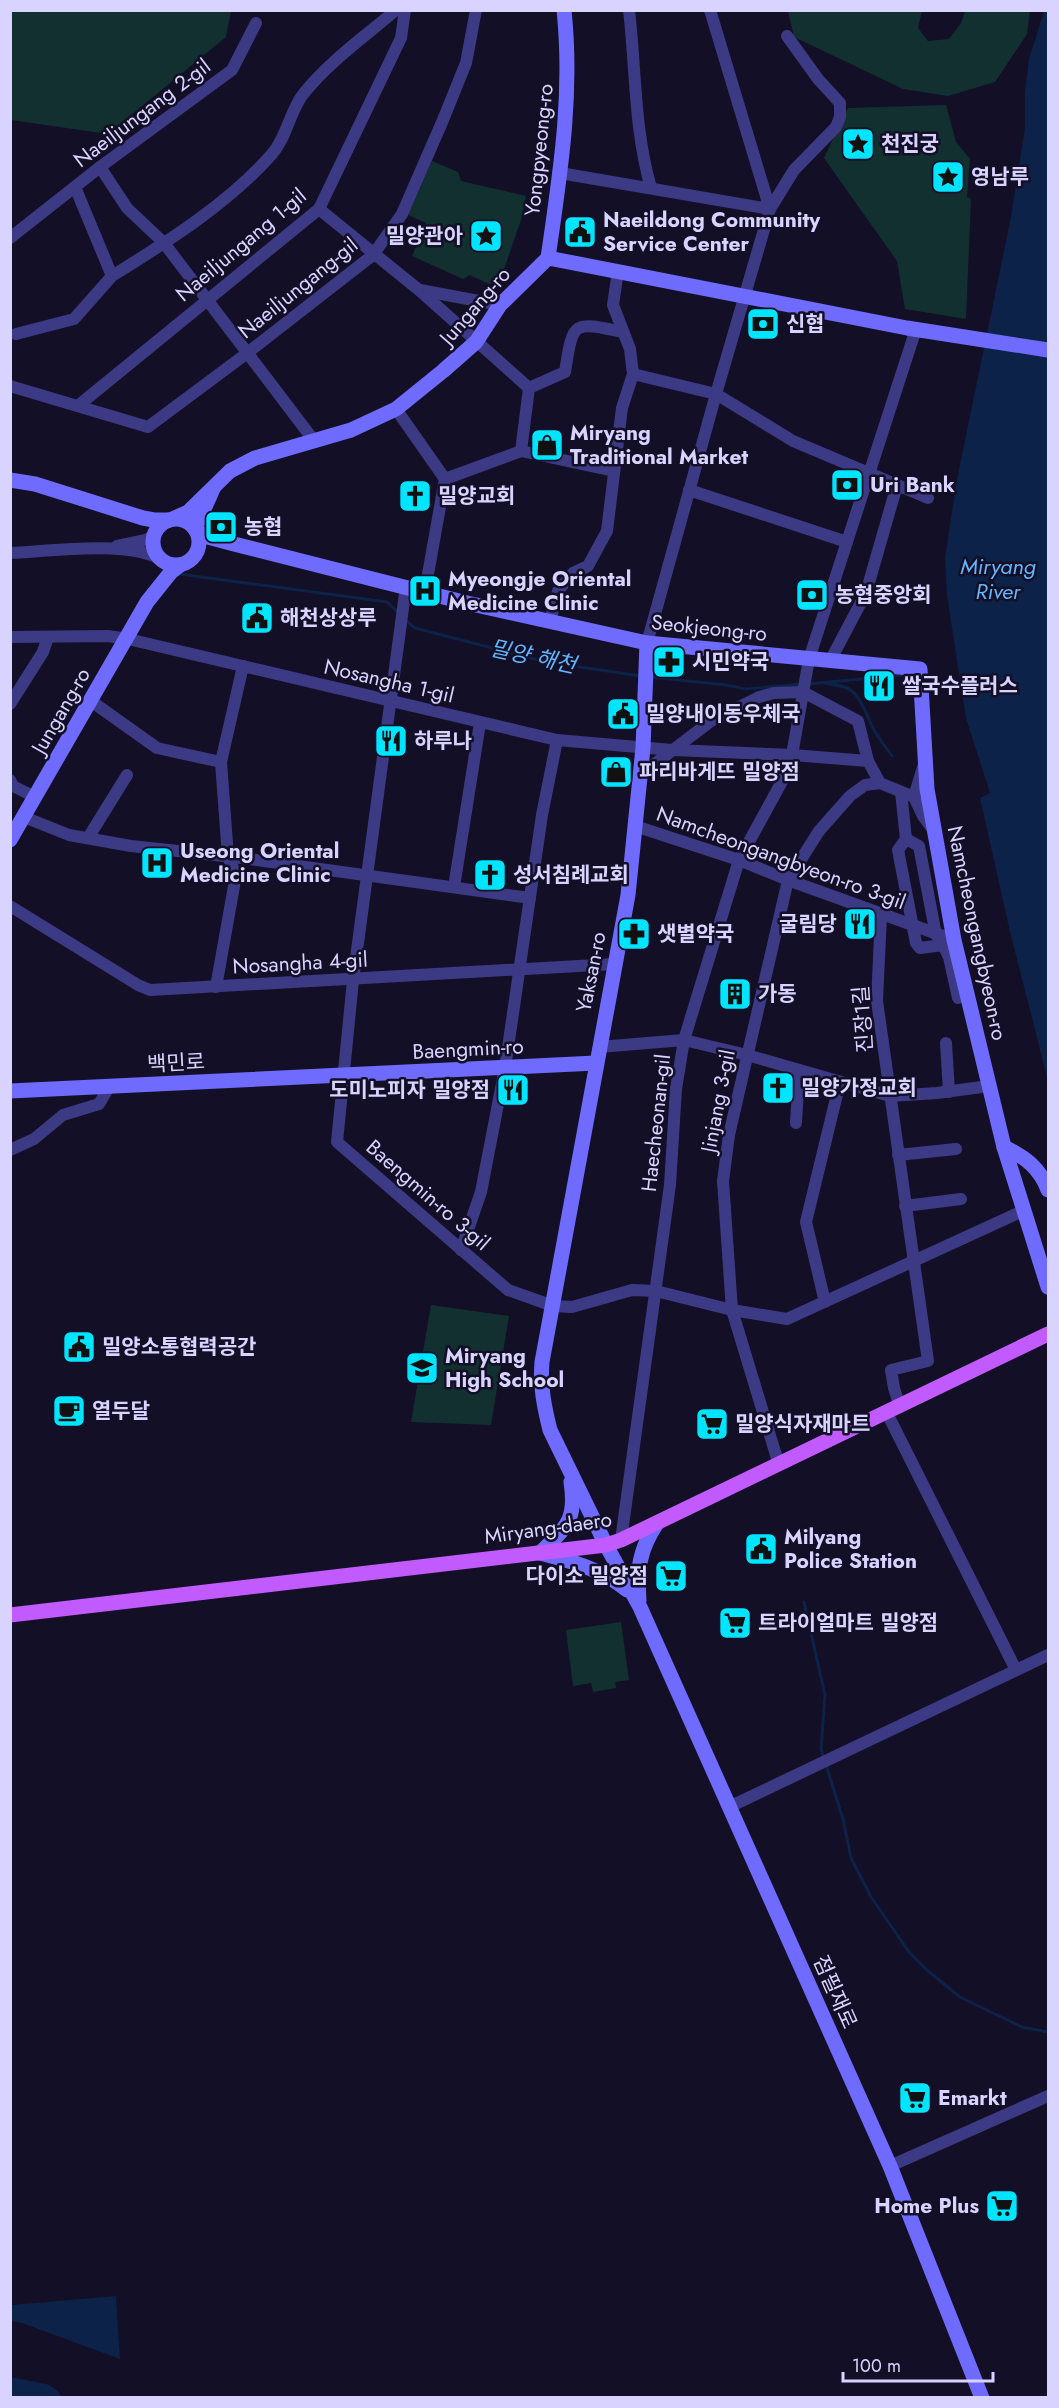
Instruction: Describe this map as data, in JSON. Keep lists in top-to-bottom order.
{
  "streets": {
    "main road": ["Miryang-daero"],
    "street": [
      "Naeiljungang 2-gil",
      "Yongpyeong-ro",
      "Naeiljungang 1-gil",
      "Naeiljungang-gil",
      "Jungang-ro",
      "Seokjeong-ro",
      "Nosangha 1-gil",
      "Namcheongangbyeon-ro 3-gil",
      "Namcheongangbyeon-ro",
      "Nosangha 4-gil",
      "Yaksan-ro",
      "진장1길",
      "Baengmin-ro",
      "백민로",
      "Jinjang 3-gil",
      "Haecheonan-gil",
      "Baengmin-ro 3-gil",
      "점필재로"
    ]
  },
  "crossings": [
    ["Yongpyeong-ro", "Jungang-ro"],
    ["Naeiljungang 1-gil", "Naeiljungang-gil"],
    ["Jungang-ro", "Seokjeong-ro"],
    ["Jungang-ro", "Nosangha 1-gil"],
    ["Seokjeong-ro", "Namcheongangbyeon-ro"],
    ["Seokjeong-ro", "Yaksan-ro"],
    ["Seokjeong-ro", "Haecheonan-gil"],
    ["Nosangha 1-gil", "Yaksan-ro"],
    ["Nosangha 1-gil", "Haecheonan-gil"],
    ["Namcheongangbyeon-ro 3-gil", "Namcheongangbyeon-ro"],
    ["Namcheongangbyeon-ro 3-gil", "Yaksan-ro"],
    ["Namcheongangbyeon-ro 3-gil", "진장1길"],
    ["Namcheongangbyeon-ro 3-gil", "Jinjang 3-gil"],
    ["Namcheongangbyeon-ro 3-gil", "Haecheonan-gil"],
    ["Namcheongangbyeon-ro", "Haecheonan-gil"],
    ["Nosangha 4-gil", "Yaksan-ro"],
    ["Yaksan-ro", "Baengmin-ro"],
    ["Yaksan-ro", "Haecheonan-gil"],
    ["Yaksan-ro", "Baengmin-ro 3-gil"],
    ["Yaksan-ro", "Miryang-daero"],
    ["Yaksan-ro", "점필재로"],
    ["진장1길", "Miryang-daero"],
    ["Baengmin-ro", "백민로"],
    ["Baengmin-ro", "Baengmin-ro 3-gil"],
    ["백민로", "Baengmin-ro 3-gil"],
    ["Jinjang 3-gil", "Miryang-daero"],
    ["Haecheonan-gil", "Miryang-daero"],
    ["Haecheonan-gil", "점필재로"],
    ["Miryang-daero", "점필재로"]
  ],
  "water": ["Miryang River", "밀양 해천"],
  "places": {
    "place": ["천진궁", "영남루", "밀양관아"],
    "public building": [
      "Naeildong Community Service Center",
      "해천상상루",
      "밀양내이동우체국",
      "밀양소통협력공간",
      "Milyang Police Station"
    ],
    "bank": [
      "신협",
      "Uri Bank",
      "농협",
      "농협중앙회"
    ],
    "shop": ["Miryang Traditional Market", "파리바게뜨 밀양점"],
    "church": ["밀양교회", "성서침례교회", "밀양가정교회"],
    "hospital": ["Myeongje Oriental Medicine Clinic", "Useong Oriental Medicine Clinic"],
    "pharmacy": ["시민약국", "샛별약국"],
    "restaurant": [
      "쌀국수플러스",
      "하루나",
      "굴림당",
      "도미노피자 밀양점"
    ],
    "building": ["가동"],
    "school or university": ["Miryang High School"],
    "cafe": ["열두달"],
    "supermarket": [
      "밀양식자재마트",
      "다이소 밀양점",
      "트라이얼마트 밀양점",
      "Emarkt",
      "Home Plus"
    ]
  },
  "scale_bar": "100 m"
}
